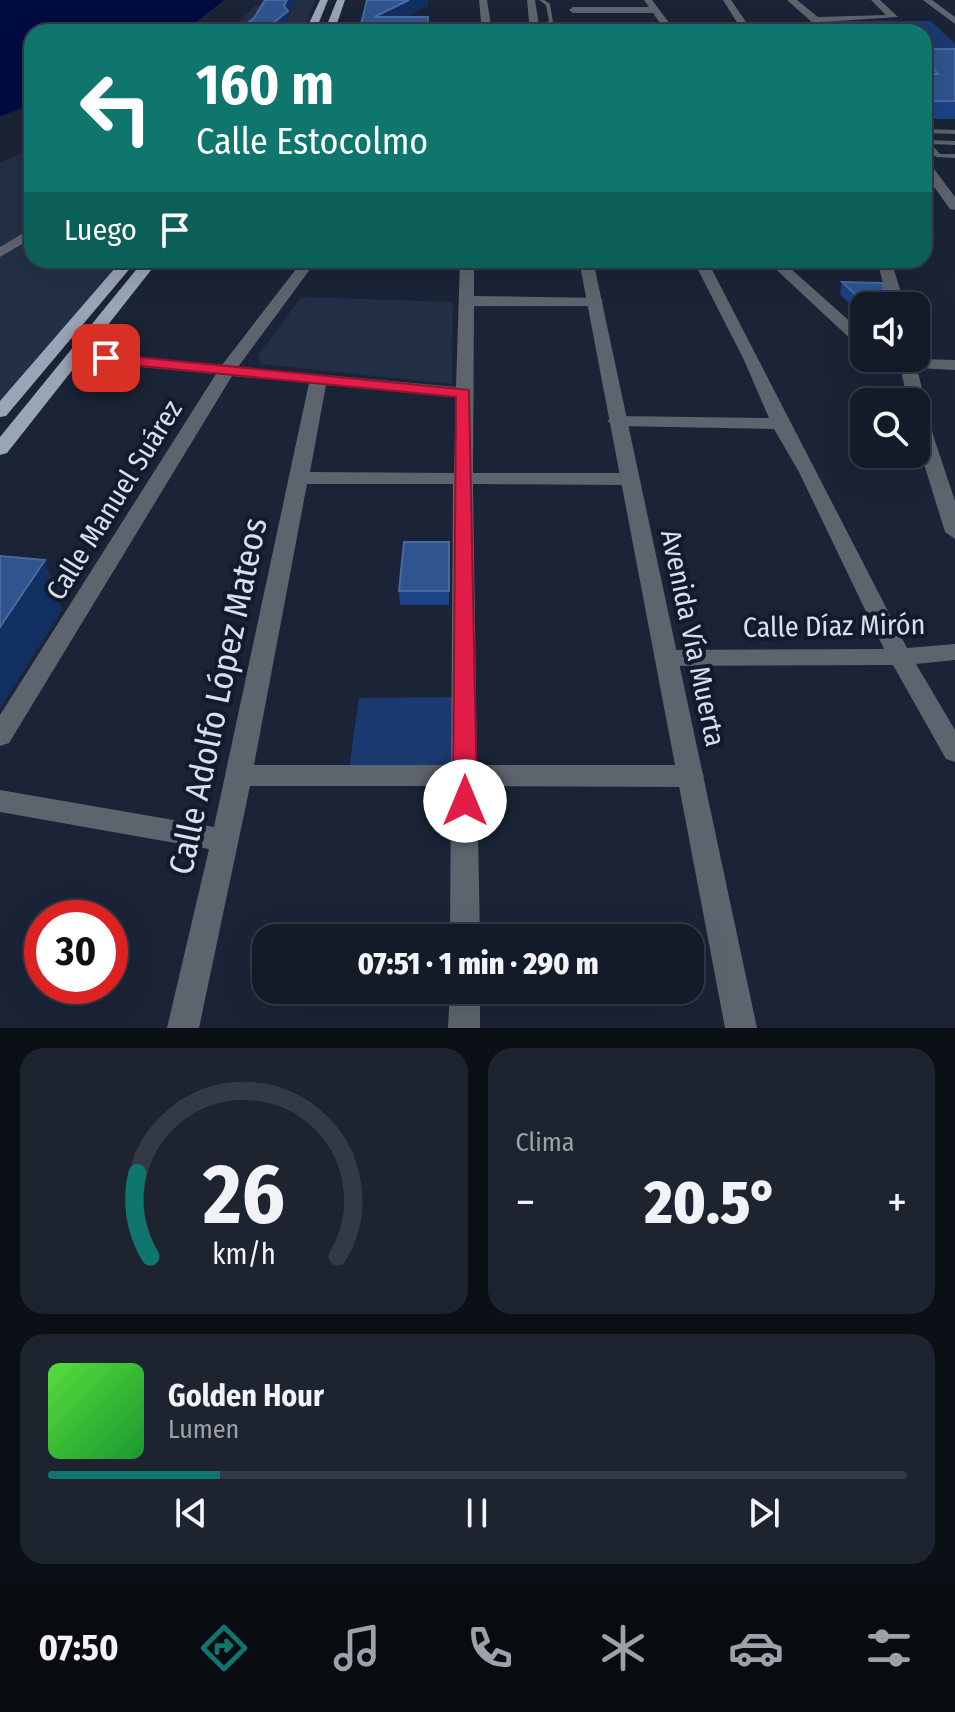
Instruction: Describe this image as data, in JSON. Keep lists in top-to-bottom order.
{
  "streets": {
    "street": [
      "Calle Manuel Suárez",
      "Calle Díaz Mirón",
      "Avenida Vía Muerta",
      "Calle Adolfo López Mateos"
    ]
  },
  "crossings": [
    ["Calle Díaz Mirón", "Avenida Vía Muerta"]
  ],
  "page": {
    "turn": ["160 m", "Calle Estocolmo"],
    "then": "Luego",
    "limit": "30",
    "trip": "07:51 · 1 min · 290 m",
    "tile": "Clima",
    "heat": ["−", "20.5°", "+"],
    "song": ["Golden Hour", "Lumen"],
    "tabs": "07:50",
    "gauge": ["26", "km/h"]
  }
}
